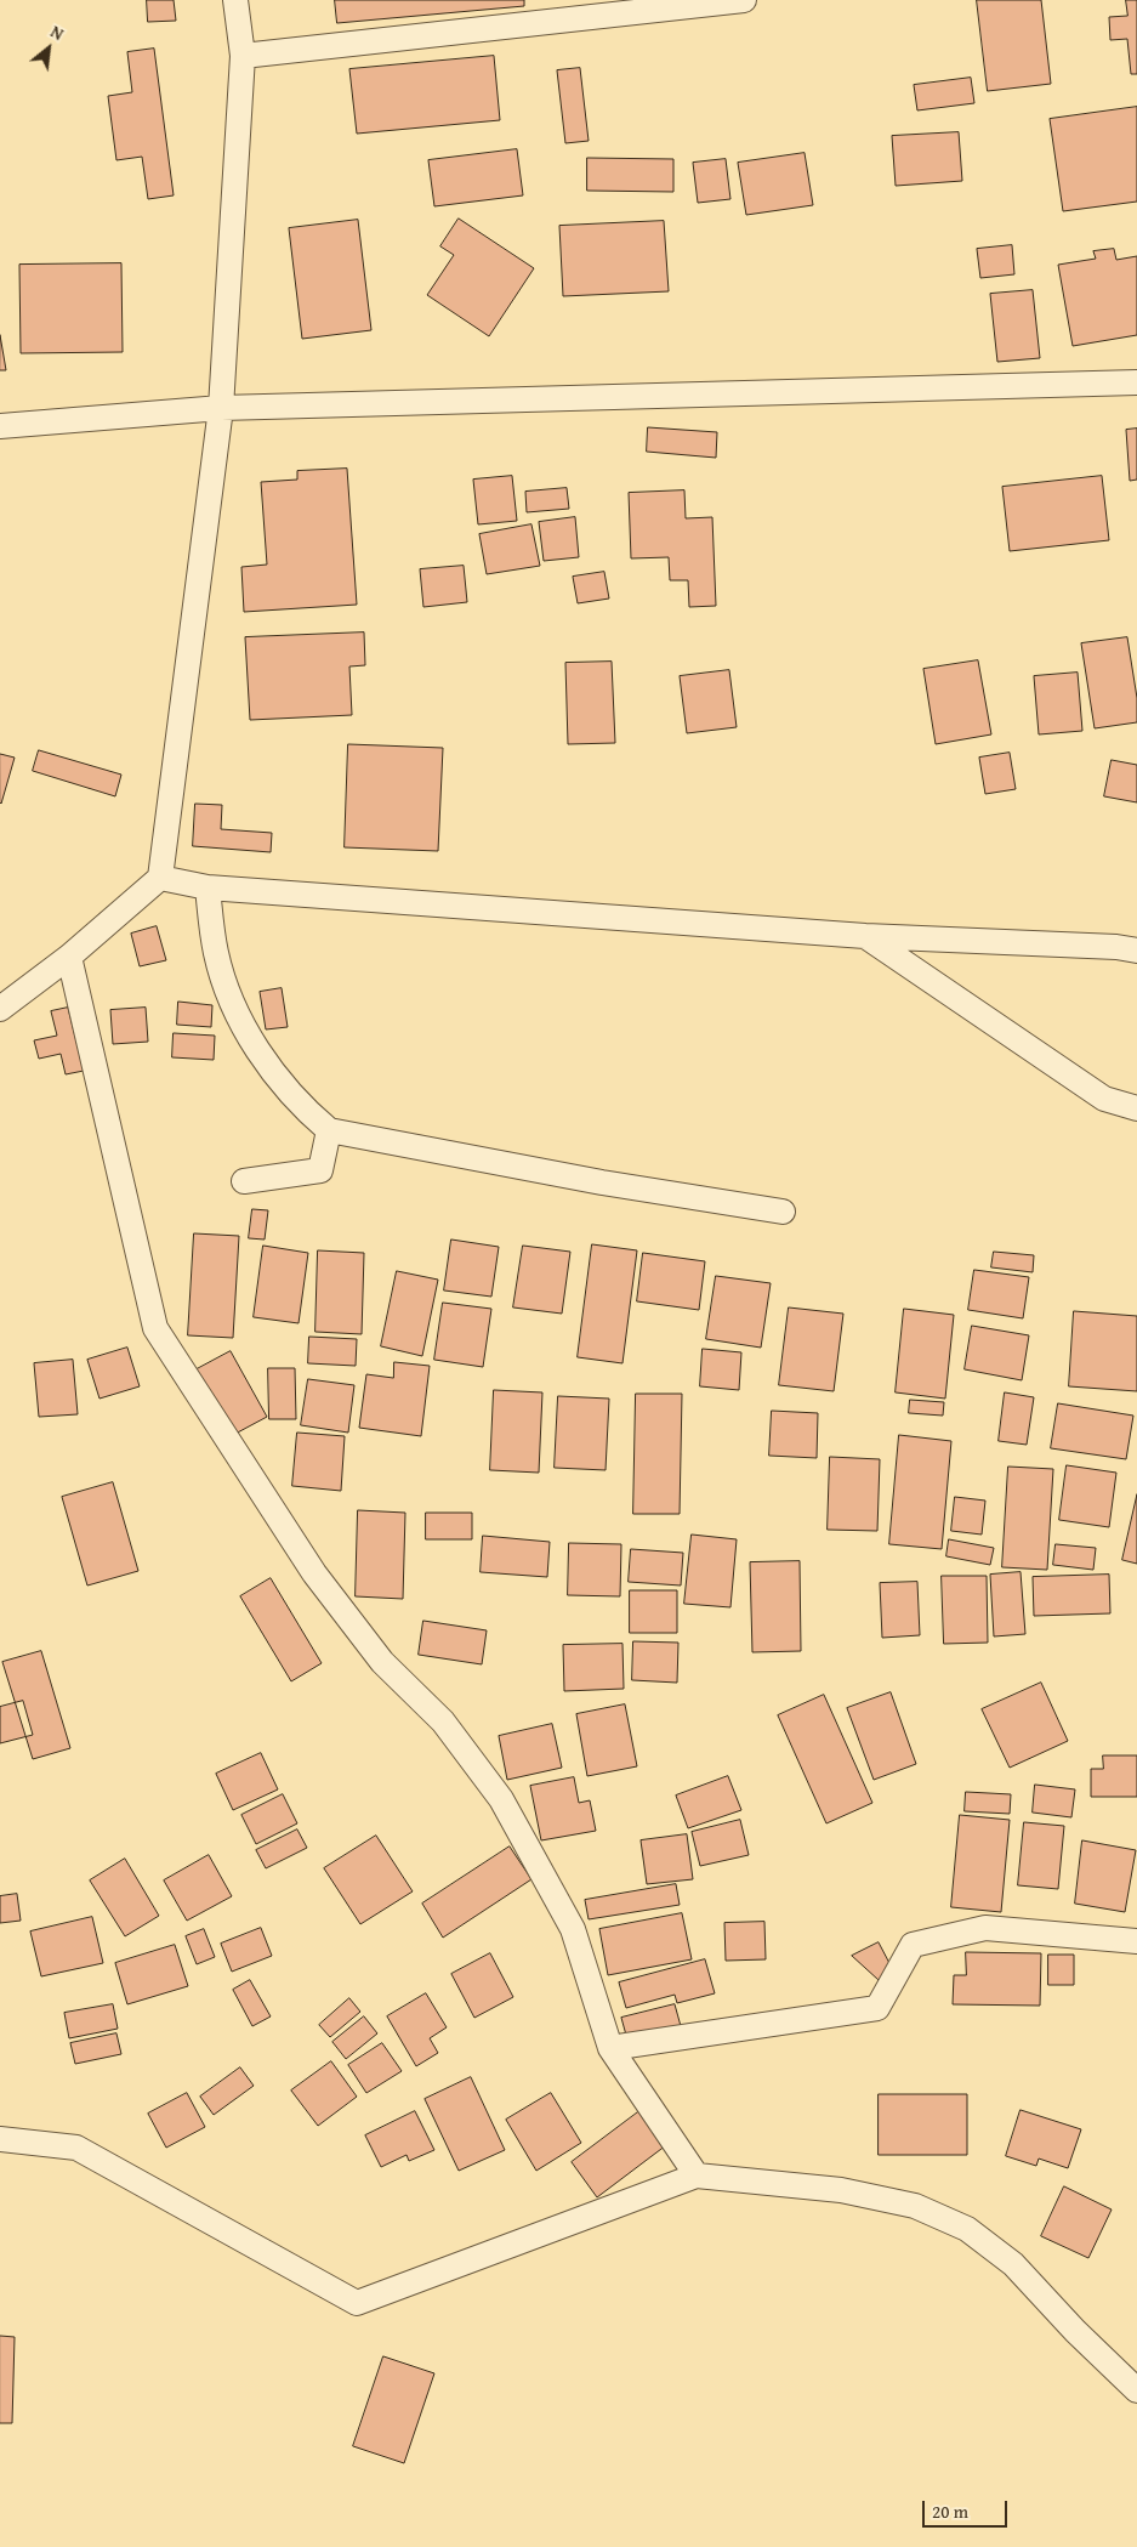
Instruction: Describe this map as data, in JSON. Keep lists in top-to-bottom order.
{
  "scale_bar": "20 m",
  "north": "top right"
}
